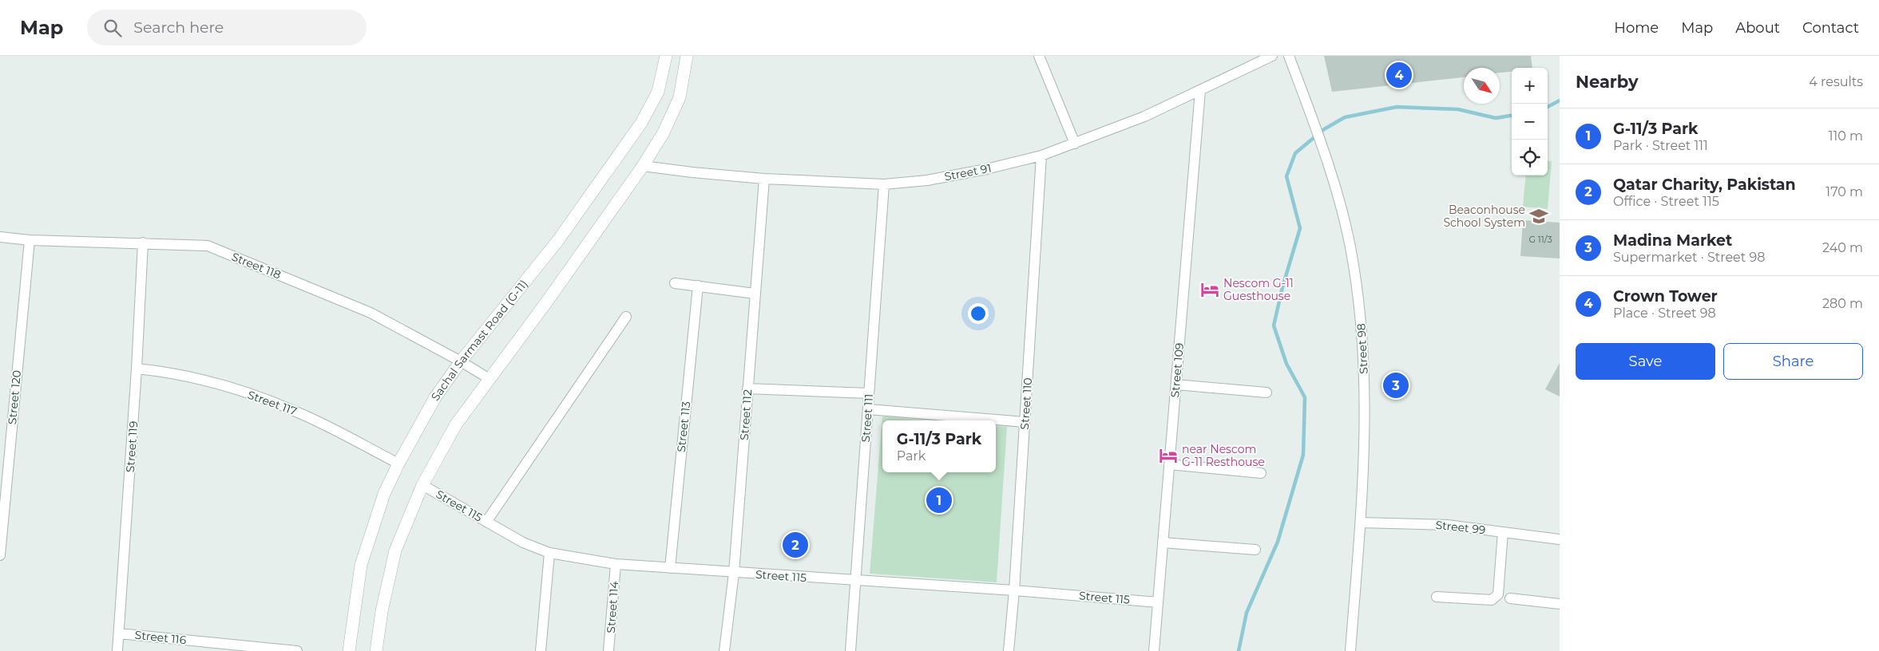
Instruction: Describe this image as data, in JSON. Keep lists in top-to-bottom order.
{
  "streets": {
    "main road": ["Sachal Sarmast Road (G-11)"],
    "street": [
      "Street 91",
      "Street 118",
      "Street 98",
      "Street 109",
      "Street 120",
      "Street 117",
      "Street 110",
      "Street 112",
      "Street 111",
      "Street 113",
      "Street 119",
      "Street 115",
      "Street 99",
      "Street 114",
      "Street 116"
    ]
  },
  "crossings": [
    ["Street 91", "Street 109"],
    ["Street 91", "Street 110"],
    ["Street 91", "Street 112"],
    ["Street 91", "Street 111"],
    ["Street 118", "Sachal Sarmast Road (G-11)"],
    ["Street 118", "Street 120"],
    ["Street 118", "Street 119"],
    ["Sachal Sarmast Road (G-11)", "Street 117"],
    ["Street 98", "Street 99"],
    ["Street 109", "Street 115"],
    ["Street 117", "Street 119"],
    ["Street 110", "Street 115"],
    ["Street 112", "Street 115"],
    ["Street 111", "Street 115"],
    ["Street 113", "Street 115"],
    ["Street 119", "Street 116"],
    ["Street 115", "Street 114"]
  ],
  "places": {
    "school or university": ["Beaconhouse School System"],
    "hotel": ["Nescom G-11 Guesthouse", "near Nescom G-11 Resthouse"]
  },
  "house_numbers": ["G 11/3"],
  "north": "bottom right",
  "page": {
    "header": "Map",
    "search": "Search here",
    "nav": [
      "Home",
      "Map",
      "About",
      "Contact"
    ],
    "heading": ["Nearby", "4 results"],
    "pins": [
      "4",
      "3",
      "1",
      "2"
    ],
    "map_buttons": ["+", "−"],
    "list": [
      {
        "mark": "1",
        "name": "G-11/3 Park",
        "note": "Park · Street 111",
        "value": "110 m"
      },
      {
        "mark": "2",
        "name": "Qatar Charity, Pakistan",
        "note": "Office · Street 115",
        "value": "170 m"
      },
      {
        "mark": "3",
        "name": "Madina Market",
        "note": "Supermarket · Street 98",
        "value": "240 m"
      },
      {
        "mark": "4",
        "name": "Crown Tower",
        "note": "Place · Street 98",
        "value": "280 m"
      }
    ],
    "buttons": ["Save", "Share"],
    "popup": ["G-11/3 Park", "Park"]
  }
}
